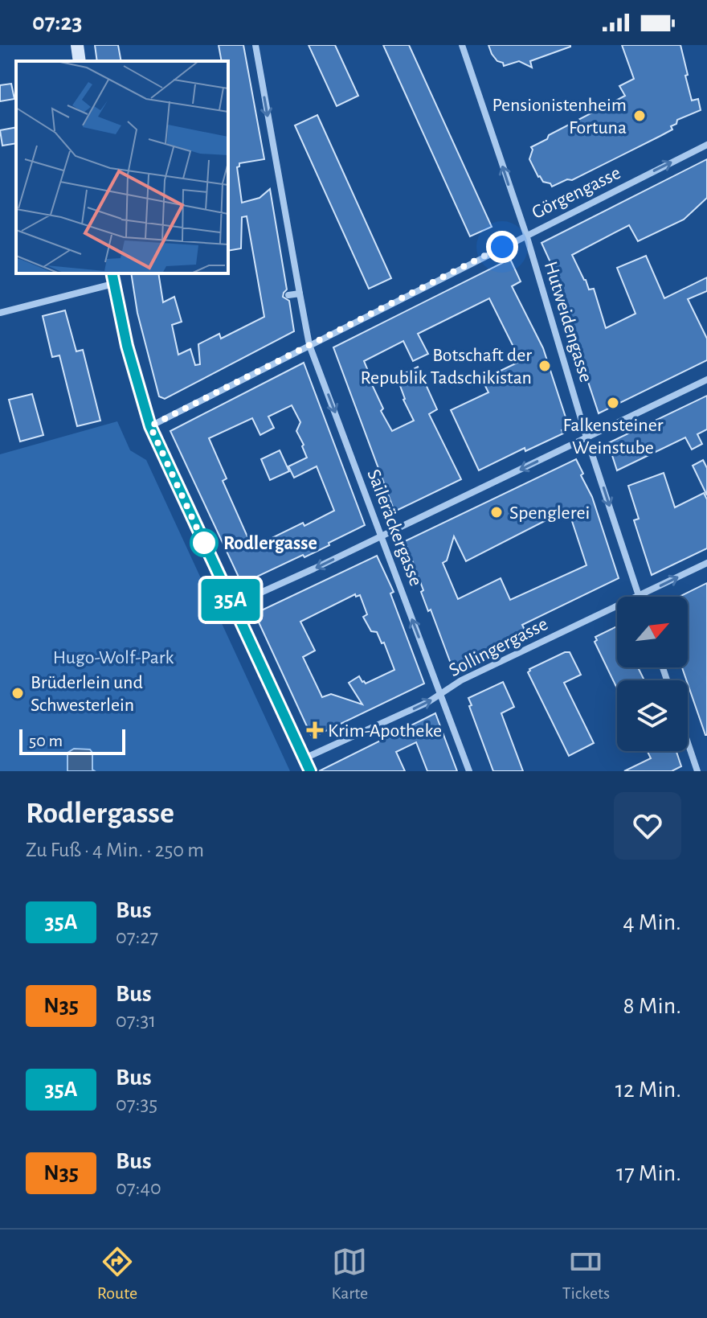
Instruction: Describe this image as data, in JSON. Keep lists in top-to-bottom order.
{
  "streets": {
    "street": [
      "Görgengasse",
      "Hutweidengasse",
      "Saileräckergasse",
      "Sollingergasse"
    ]
  },
  "crossings": [
    ["Görgengasse", "Hutweidengasse"],
    ["Görgengasse", "Saileräckergasse"],
    ["Hutweidengasse", "Sollingergasse"],
    ["Saileräckergasse", "Sollingergasse"]
  ],
  "one_way": ["Sollingergasse"],
  "parks": ["Hugo-Wolf-Park"],
  "places": {
    "other": [
      "Pensionistenheim Fortuna",
      "Botschaft der Republik Tadschikistan",
      "Falkensteiner Weinstube",
      "Spenglerei",
      "Rodlergasse",
      "Brüderlein und Schwesterlein"
    ],
    "health": ["Krim-Apotheke"]
  },
  "lines": ["bus line 35A"],
  "scale_bar": "50 m",
  "north": "top right",
  "page": {
    "status": "07:23",
    "on_map": "35A",
    "scale": "50 m",
    "heading": ["Rodlergasse", "Zu Fuß · 4 Min. · 250 m"],
    "list": [
      {
        "mark": "35A",
        "name": "Bus",
        "note": "07:27",
        "value": "4 Min."
      },
      {
        "mark": "N35",
        "name": "Bus",
        "note": "07:31",
        "value": "8 Min."
      },
      {
        "mark": "35A",
        "name": "Bus",
        "note": "07:35",
        "value": "12 Min."
      },
      {
        "mark": "N35",
        "name": "Bus",
        "note": "07:40",
        "value": "17 Min."
      }
    ],
    "tabs": ["Route", "Karte", "Tickets"]
  }
}
